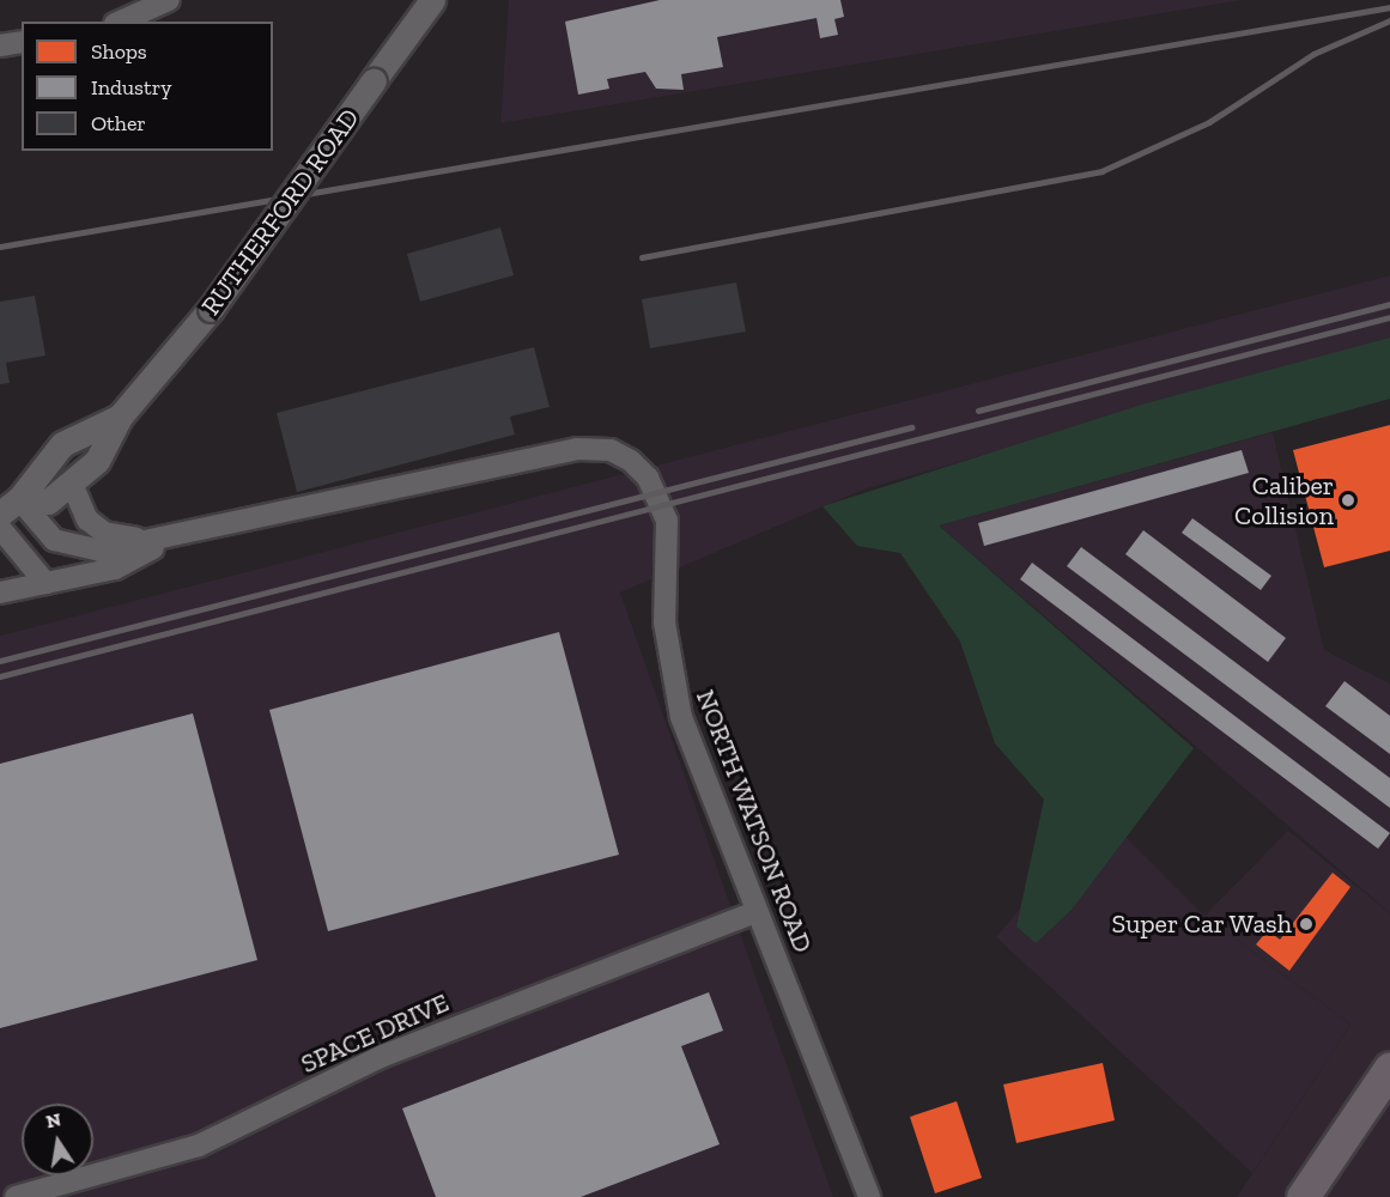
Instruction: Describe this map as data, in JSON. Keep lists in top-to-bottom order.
{
  "streets": {
    "street": ["RUTHERFORD ROAD", "NORTH WATSON ROAD", "SPACE DRIVE"]
  },
  "crossings": [
    ["RUTHERFORD ROAD", "NORTH WATSON ROAD"],
    ["NORTH WATSON ROAD", "SPACE DRIVE"]
  ],
  "places": ["Caliber Collision", "Super Car Wash"],
  "legend": ["Shops", "Industry", "Other"],
  "north": "top"
}
